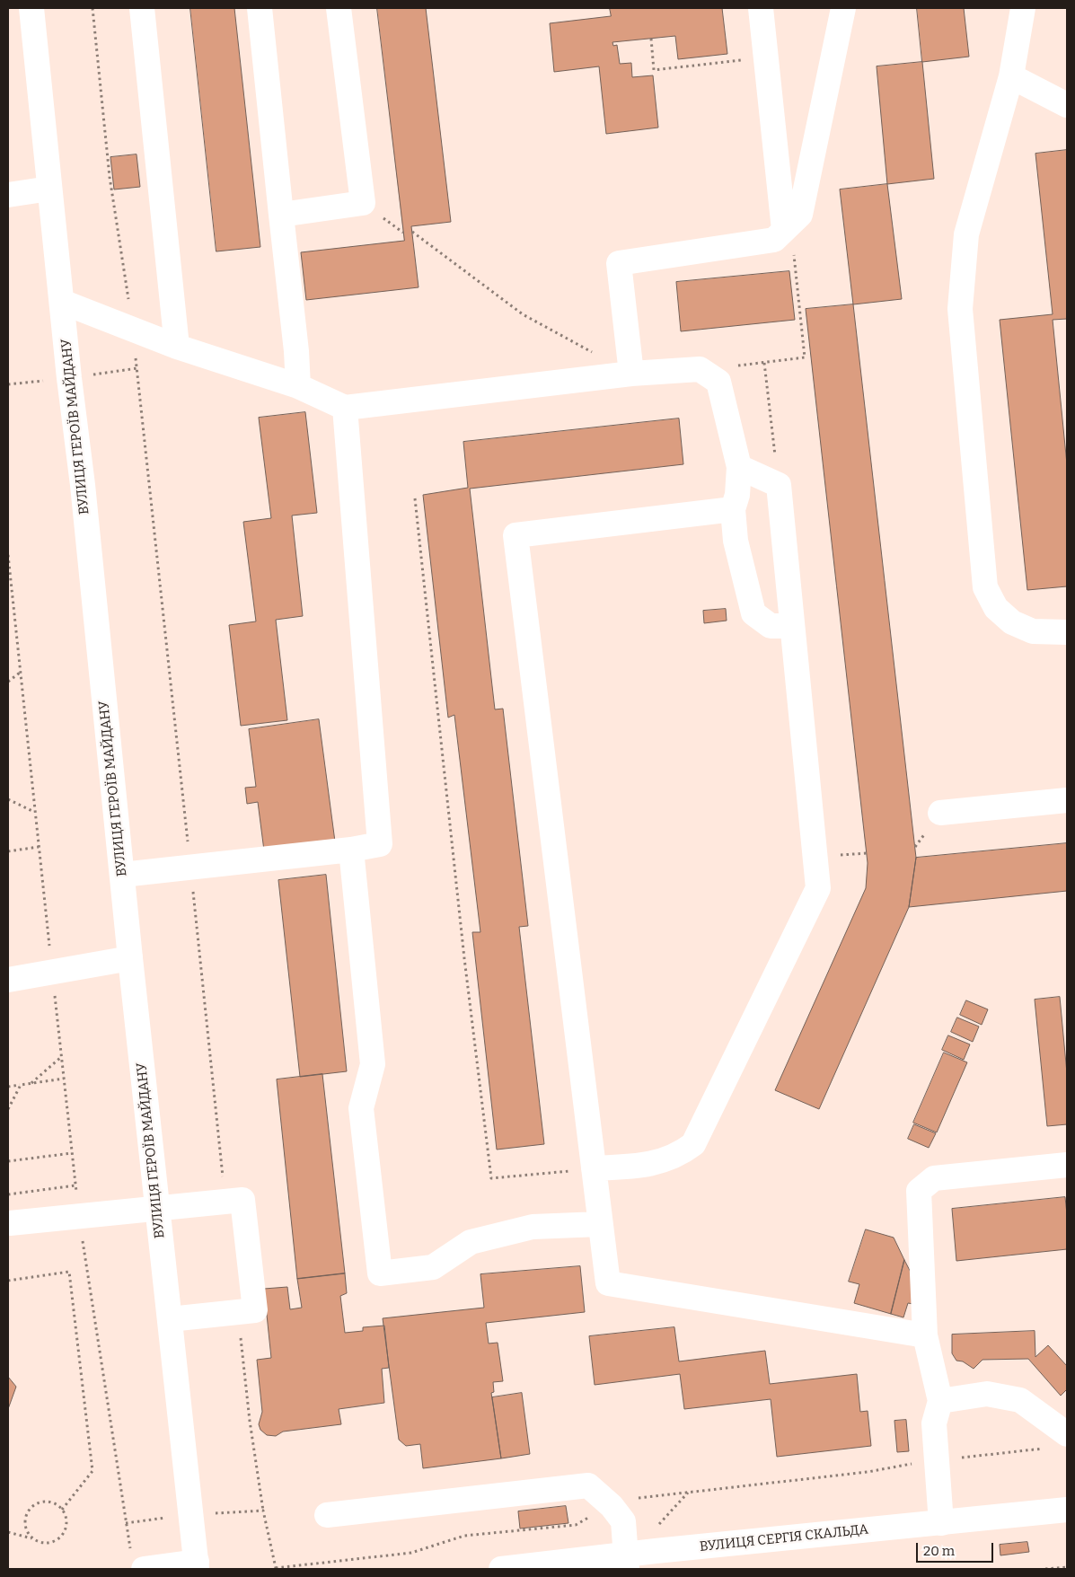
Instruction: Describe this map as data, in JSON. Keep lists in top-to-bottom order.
{
  "streets": {
    "main road": ["ВУЛИЦЯ ГЕРОЇВ МАЙДАНУ", "ВУЛИЦЯ СЕРГІЯ СКАЛЬДА"]
  },
  "scale_bar": "20 m"
}
